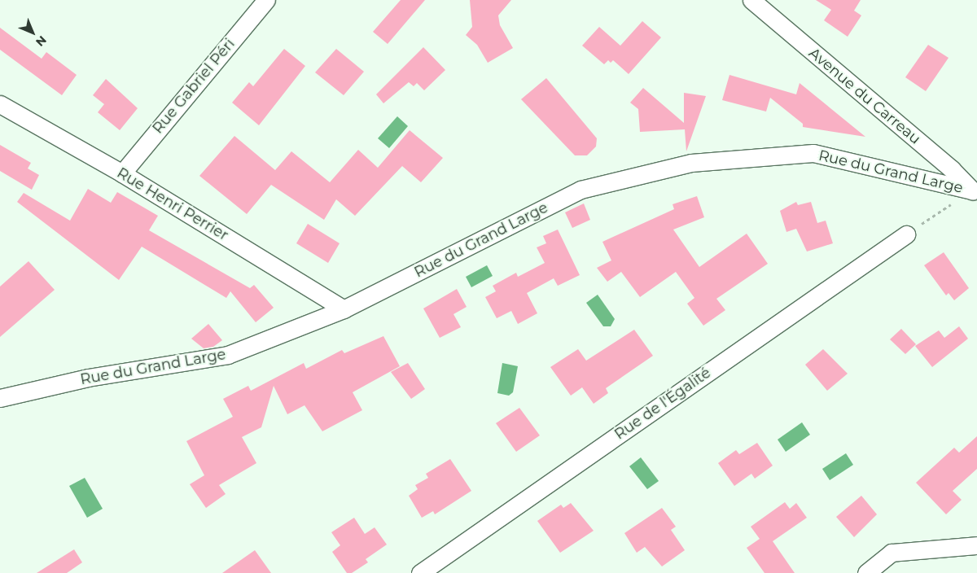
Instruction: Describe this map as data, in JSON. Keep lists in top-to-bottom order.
{
  "streets": {
    "street": [
      "Rue Gabriel Péri",
      "Avenue du Carreau",
      "Rue du Grand Large",
      "Rue Henri Perrier",
      "Rue de l'Égalité"
    ]
  },
  "crossings": [
    ["Rue Gabriel Péri", "Rue Henri Perrier"],
    ["Avenue du Carreau", "Rue du Grand Large"],
    ["Rue du Grand Large", "Rue Henri Perrier"]
  ],
  "north": "bottom right"
}
